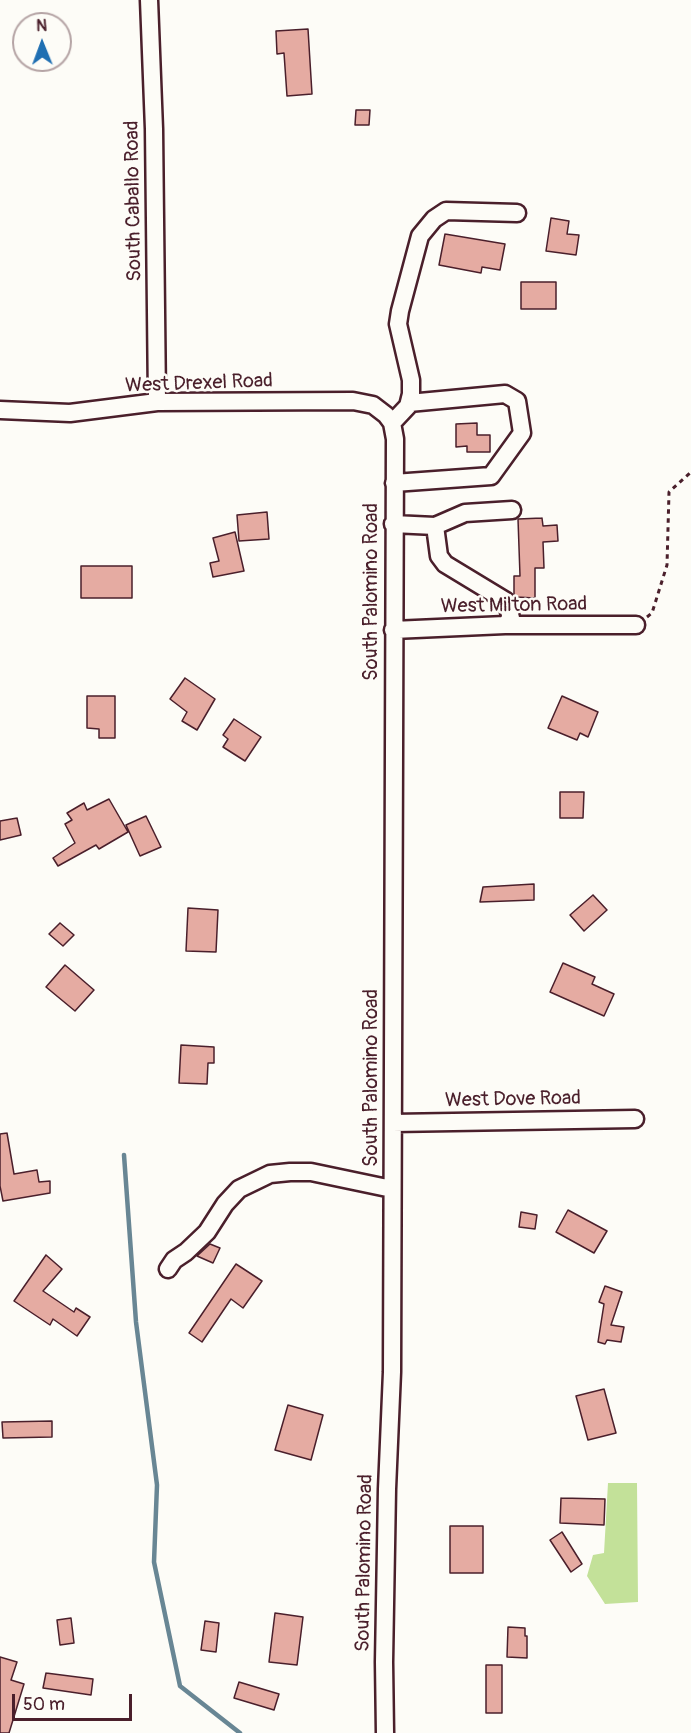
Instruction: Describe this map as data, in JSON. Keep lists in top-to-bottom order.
{
  "streets": {
    "street": [
      "South Caballo Road",
      "West Drexel Road",
      "South Palomino Road",
      "West Milton Road",
      "West Dove Road"
    ]
  },
  "crossings": [
    ["South Caballo Road", "West Drexel Road"],
    ["West Drexel Road", "South Palomino Road"],
    ["South Palomino Road", "West Milton Road"],
    ["South Palomino Road", "West Dove Road"]
  ],
  "scale_bar": "50 m",
  "north": "top"
}
